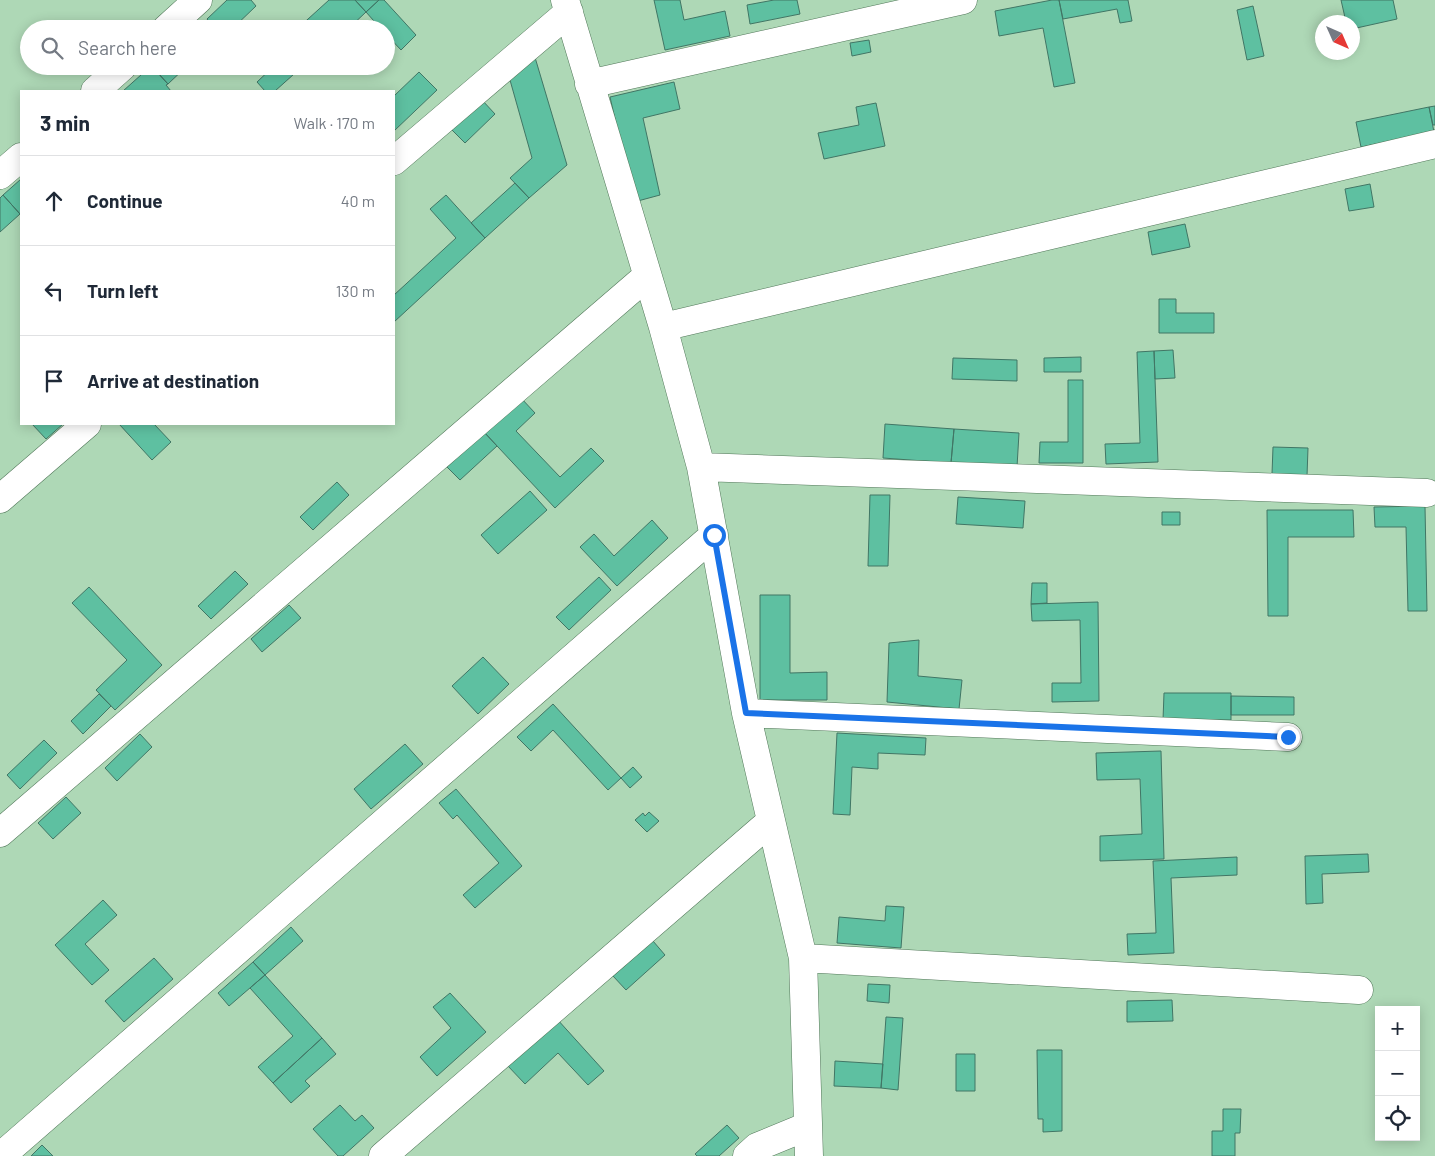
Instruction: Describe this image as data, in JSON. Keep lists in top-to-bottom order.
{
  "north": "bottom right",
  "page": {
    "search": "Search here",
    "heading": ["3 min", "Walk · 170 m"],
    "list": [
      ["Continue", "40 m"],
      ["Turn left", "130 m"],
      "Arrive at destination"
    ],
    "map_buttons": ["+", "−"]
  }
}
